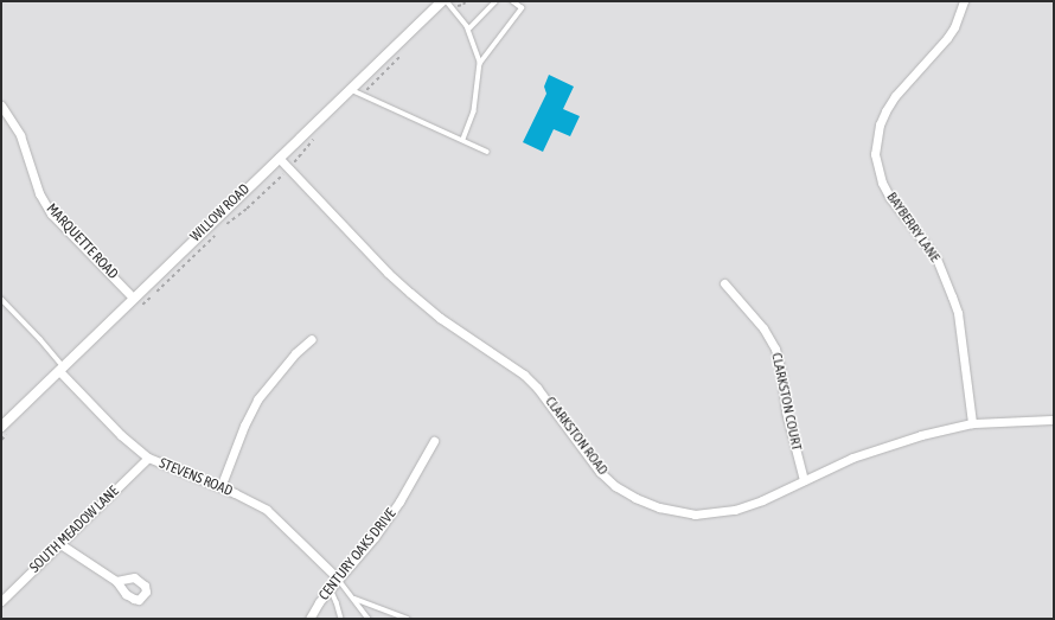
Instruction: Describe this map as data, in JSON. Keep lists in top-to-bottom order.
{
  "streets": {
    "street": [
      "WILLOW ROAD",
      "BAYBERRY LANE",
      "MARQUETTE ROAD",
      "CLARKSTON COURT",
      "CLARKSTON ROAD",
      "STEVENS ROAD",
      "SOUTH MEADOW LANE",
      "CENTURY OAKS DRIVE"
    ]
  },
  "crossings": [
    ["WILLOW ROAD", "MARQUETTE ROAD"],
    ["WILLOW ROAD", "CLARKSTON ROAD"],
    ["WILLOW ROAD", "STEVENS ROAD"],
    ["BAYBERRY LANE", "CLARKSTON ROAD"],
    ["CLARKSTON COURT", "CLARKSTON ROAD"],
    ["STEVENS ROAD", "SOUTH MEADOW LANE"],
    ["STEVENS ROAD", "CENTURY OAKS DRIVE"]
  ]
}
